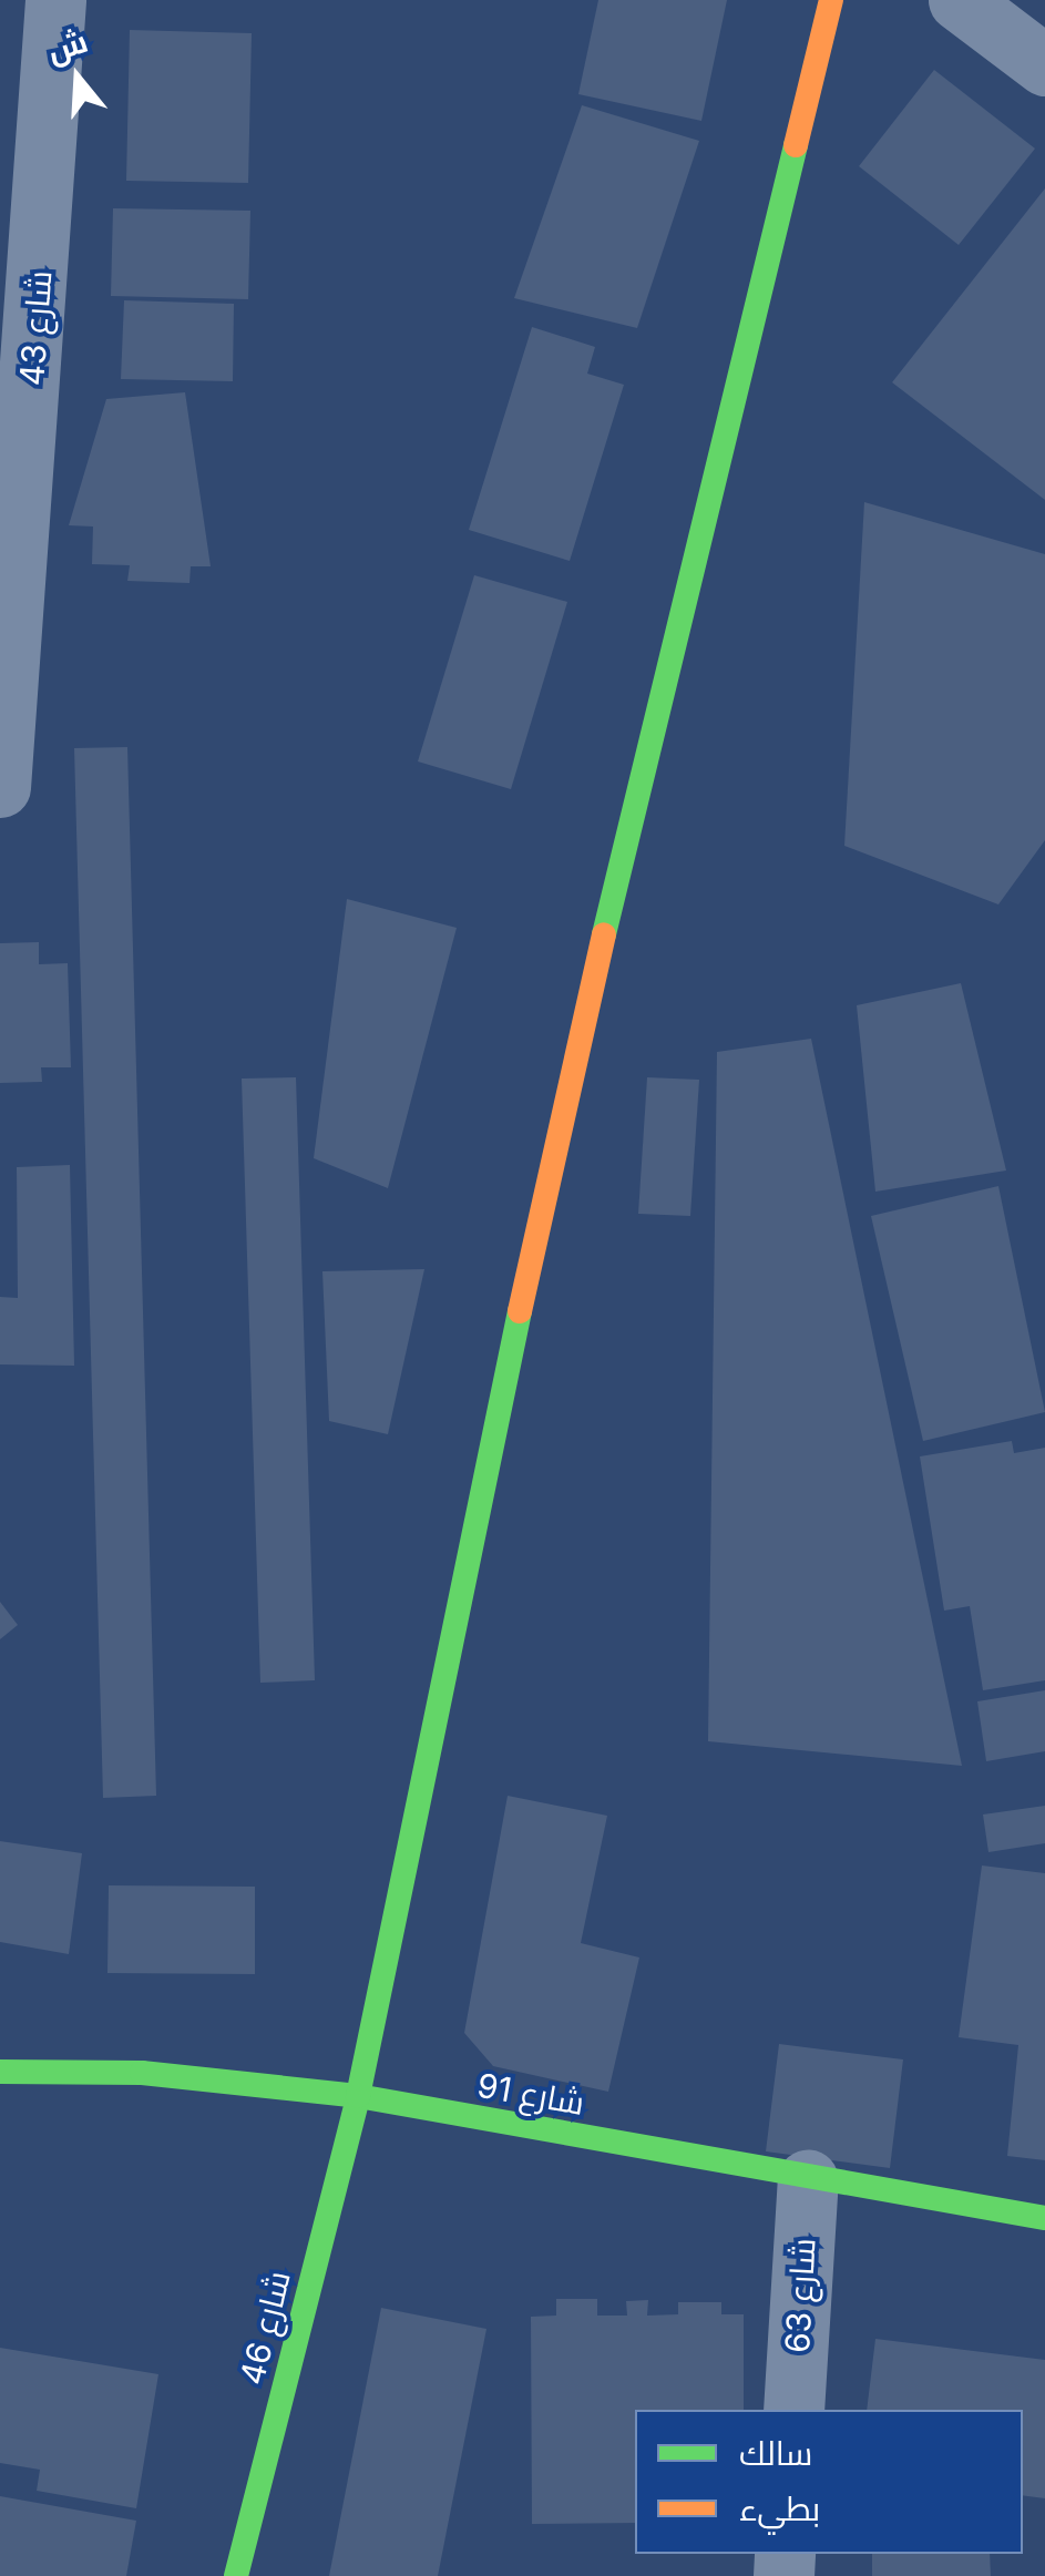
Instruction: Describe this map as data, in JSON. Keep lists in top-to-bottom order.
{
  "streets": {
    "street": [
      "شارع 43",
      "شارع 91",
      "شارع 63",
      "شارع 46"
    ]
  },
  "crossings": [
    ["شارع 91", "شارع 63"],
    ["شارع 91", "شارع 46"]
  ],
  "legend": ["سالك", "بطيء"],
  "north": "top"
}
